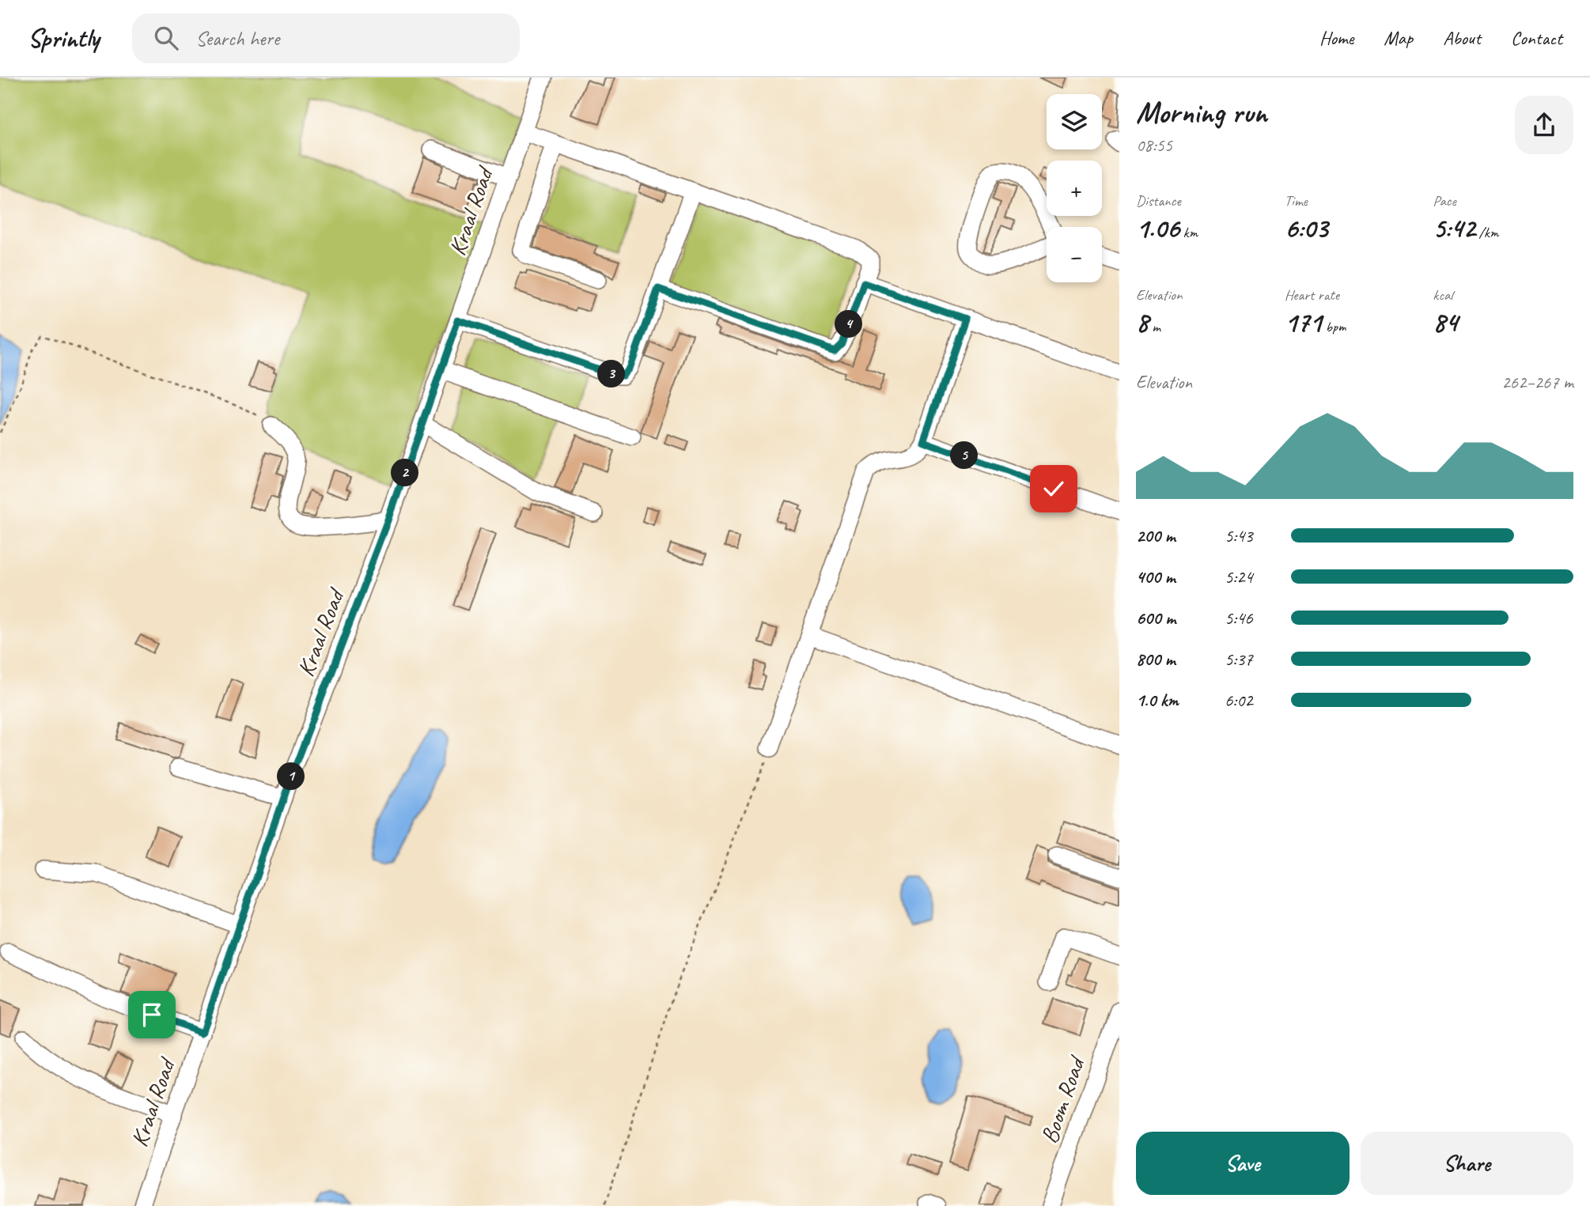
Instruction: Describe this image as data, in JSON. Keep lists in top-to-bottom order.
{
  "streets": {
    "street": ["Kraal Road", "Boom Road"]
  },
  "page": {
    "header": "Sprintly",
    "search": "Search here",
    "nav": [
      "Home",
      "Map",
      "About",
      "Contact"
    ],
    "heading": ["Morning run", "08:55"],
    "map_buttons": ["+", "−"],
    "stats": [
      ["Distance", "1.06 km"],
      ["Time", "6:03"],
      ["Pace", "5:42 /km"],
      ["Elevation", "8 m"],
      ["Heart rate", "171 bpm"],
      ["kcal", "84"]
    ],
    "pins": [
      "4",
      "3",
      "5",
      "2",
      "1"
    ],
    "chart": ["Elevation", "262–267 m"],
    "list": [
      {
        "name": "200 m",
        "note": "5:43"
      },
      {
        "name": "400 m",
        "note": "5:24"
      },
      {
        "name": "600 m",
        "note": "5:46"
      },
      {
        "name": "800 m",
        "note": "5:37"
      },
      {
        "name": "1.0 km",
        "note": "6:02"
      }
    ],
    "buttons": ["Save", "Share"]
  }
}
